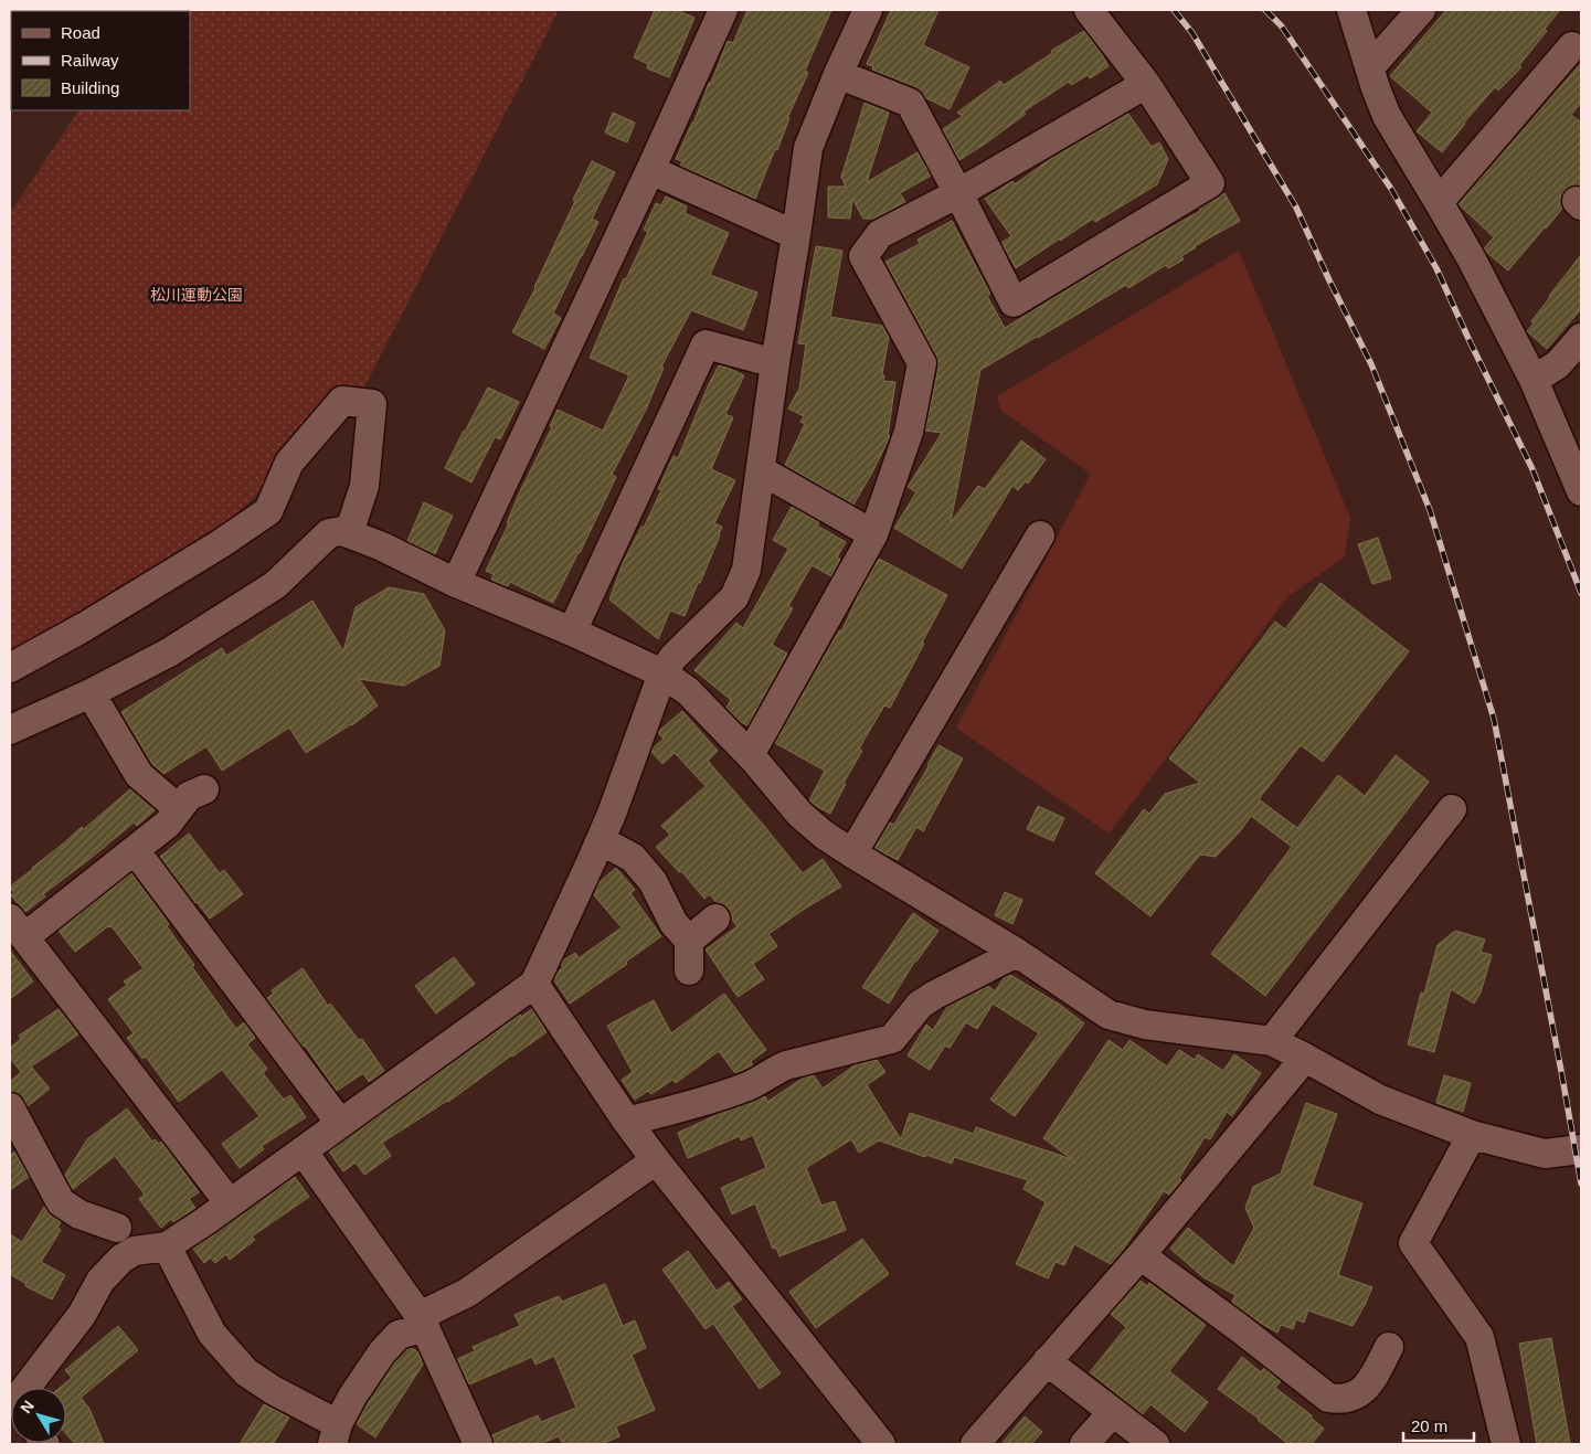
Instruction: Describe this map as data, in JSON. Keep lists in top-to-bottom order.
{
  "parks": ["松川運動公園"],
  "legend": ["Road", "Railway", "Building"],
  "scale_bar": "20 m",
  "north": "top left"
}
